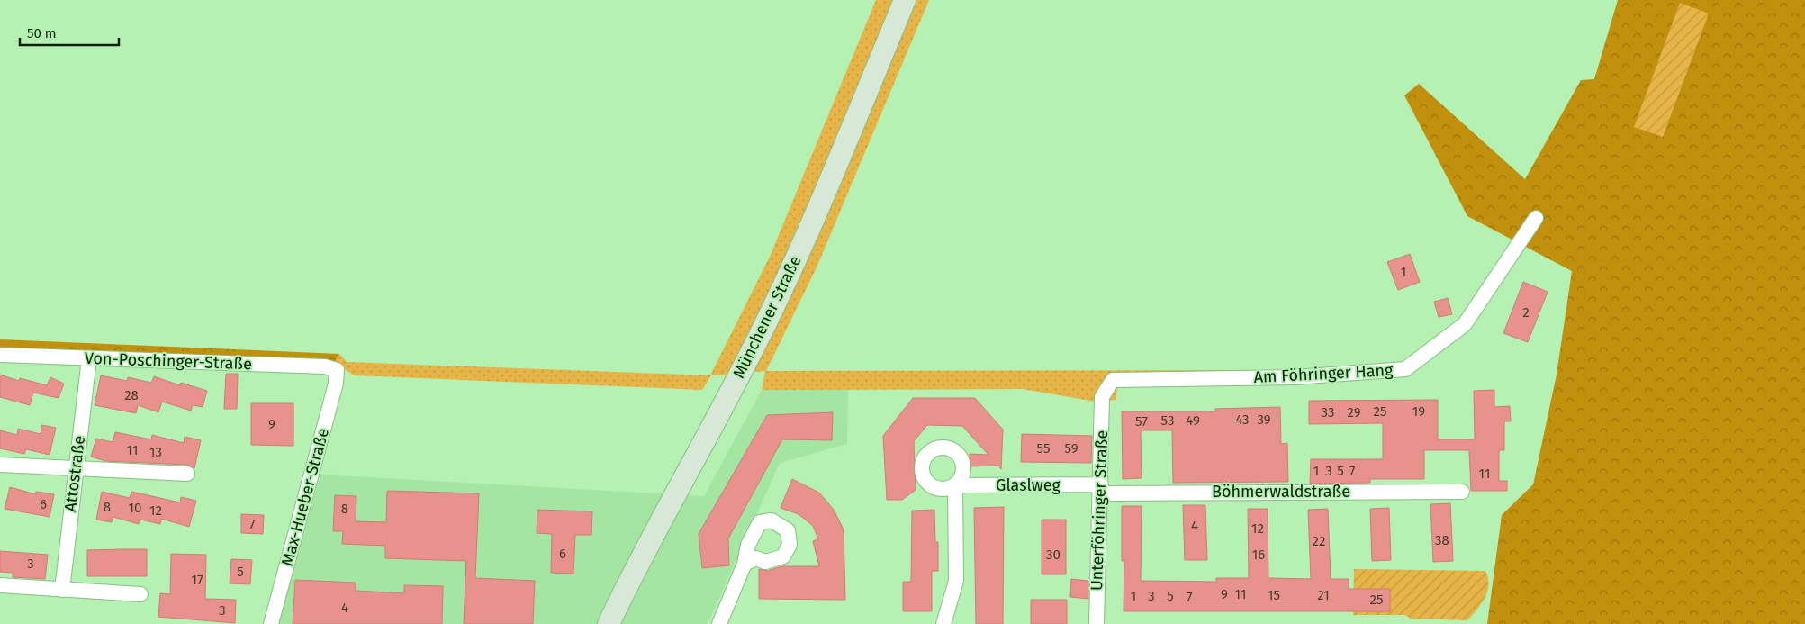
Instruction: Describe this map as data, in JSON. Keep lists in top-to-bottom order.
{
  "streets": {
    "main road": ["Münchener Straße"],
    "street": [
      "Von-Poschinger-Straße",
      "Am Föhringer Hang",
      "Attostraße",
      "Glaslweg",
      "Böhmerwaldstraße",
      "Max-Hueber-Straße",
      "Unterföhringer Straße"
    ]
  },
  "crossings": [
    ["Von-Poschinger-Straße", "Attostraße"],
    ["Von-Poschinger-Straße", "Max-Hueber-Straße"],
    ["Am Föhringer Hang", "Unterföhringer Straße"],
    ["Glaslweg", "Böhmerwaldstraße"],
    ["Glaslweg", "Unterföhringer Straße"],
    ["Böhmerwaldstraße", "Unterföhringer Straße"]
  ],
  "house_numbers": [
    "1",
    "2",
    "28",
    "25",
    "19",
    "33",
    "29",
    "43",
    "39",
    "53",
    "49",
    "57",
    "9",
    "55",
    "59",
    "11",
    "13",
    "1",
    "3",
    "5",
    "7",
    "11",
    "6",
    "8",
    "10",
    "8",
    "12",
    "7",
    "4",
    "12",
    "38",
    "22",
    "6",
    "30",
    "16",
    "3",
    "5",
    "17",
    "9",
    "11",
    "15",
    "21",
    "1",
    "3",
    "5",
    "7",
    "25",
    "4",
    "3"
  ],
  "scale_bar": "50 m"
}
